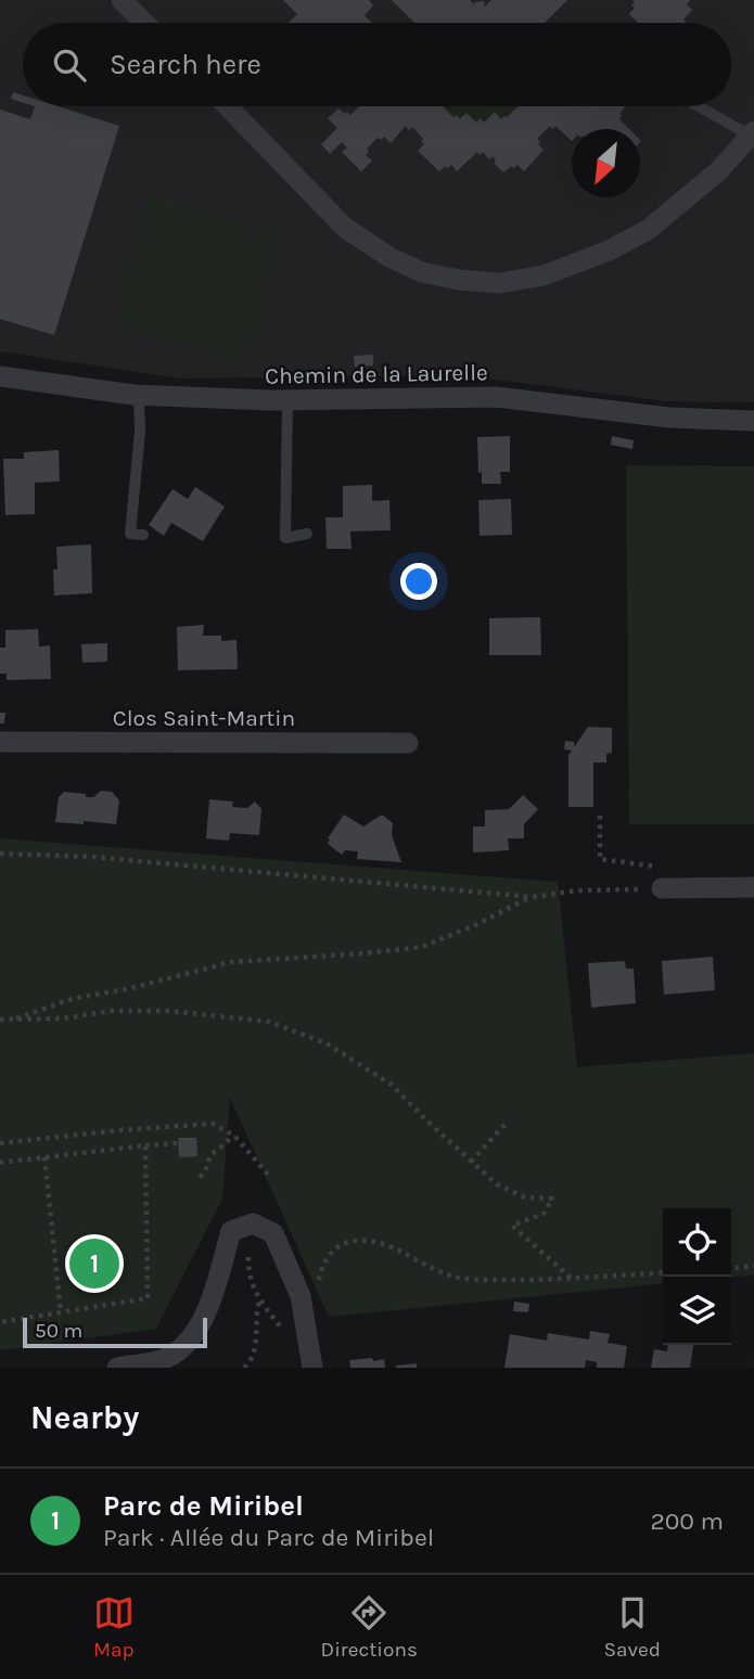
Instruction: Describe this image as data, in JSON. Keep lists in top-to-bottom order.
{
  "streets": {
    "street": ["Chemin de la Laurelle", "Clos Saint-Martin"]
  },
  "scale_bar": "50 m",
  "north": "bottom left",
  "page": {
    "search": "Search here",
    "pins": "1",
    "scale": "50 m",
    "heading": "Nearby",
    "list": [
      {
        "mark": "1",
        "name": "Parc de Miribel",
        "note": "Park · Allée du Parc de Miribel",
        "value": "200 m"
      }
    ],
    "nav": ["Map", "Directions", "Saved"]
  }
}
